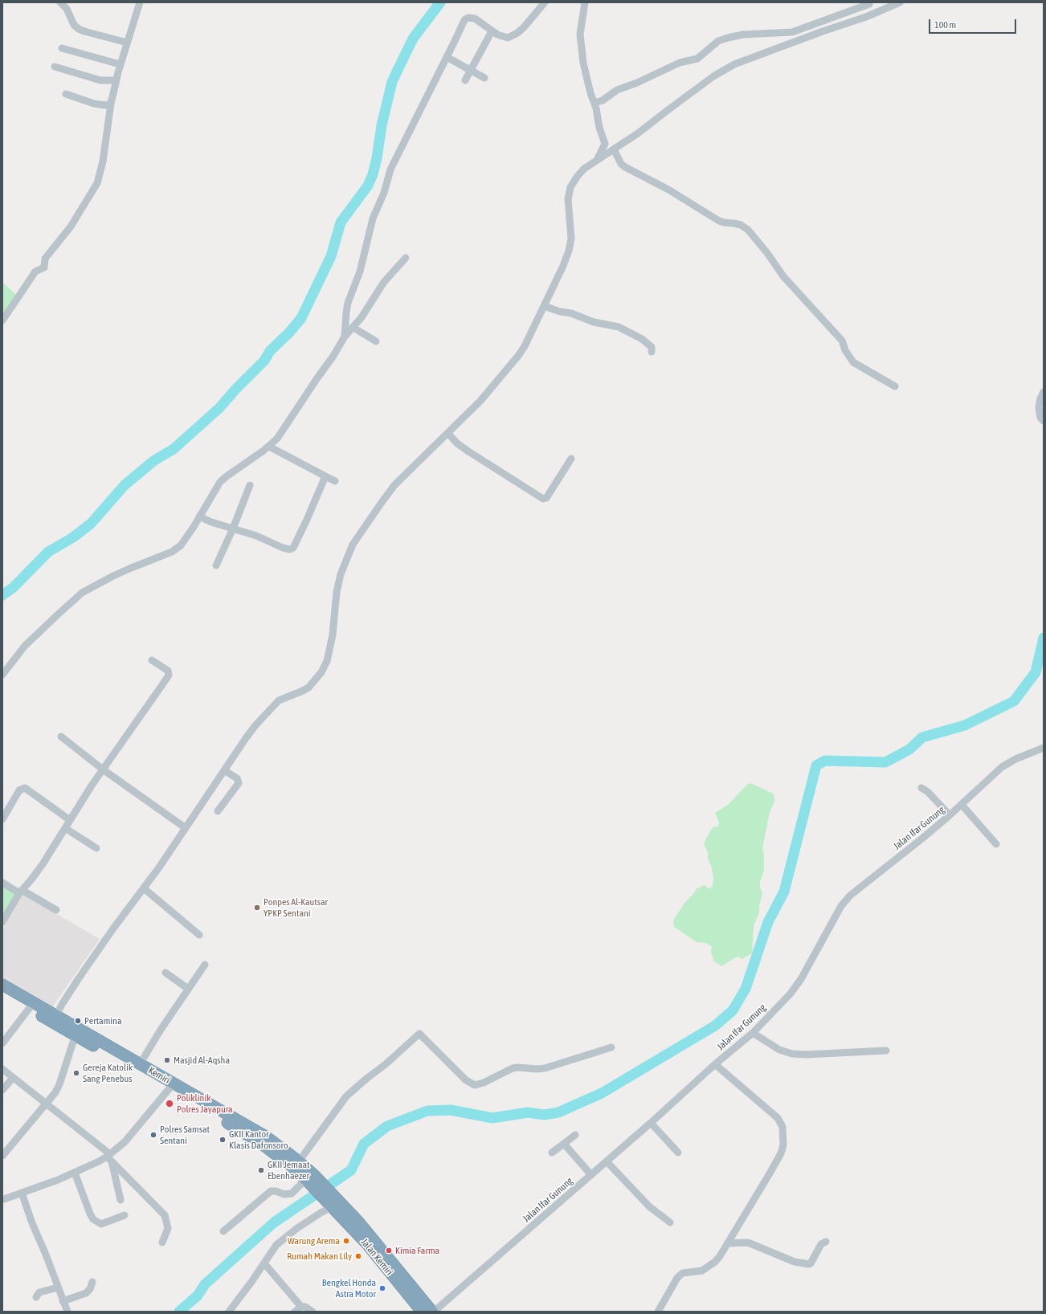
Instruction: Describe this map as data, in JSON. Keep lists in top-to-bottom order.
{
  "streets": {
    "highway": ["Kemiri", "Jalan Kemiri"],
    "street": ["Jalan Ifar Gunung"]
  },
  "crossings": [
    ["Jalan Ifar Gunung", "Jalan Kemiri"]
  ],
  "places": [
    "Ponpes Al-Kautsar YPKP Sentani",
    "Pertamina",
    "Masjid Al-Aqsha",
    "Gereja Katolik Sang Penebus",
    "Poliklinik Polres Jayapura",
    "Polres Samsat Sentani",
    "GKII Kantor Klasis Dafonsoro",
    "GKII Jemaat Ebenhaezer",
    "Warung Arema",
    "Kimia Farma",
    "Rumah Makan Lily",
    "Bengkel Honda Astra Motor"
  ],
  "scale_bar": "100 m"
}
